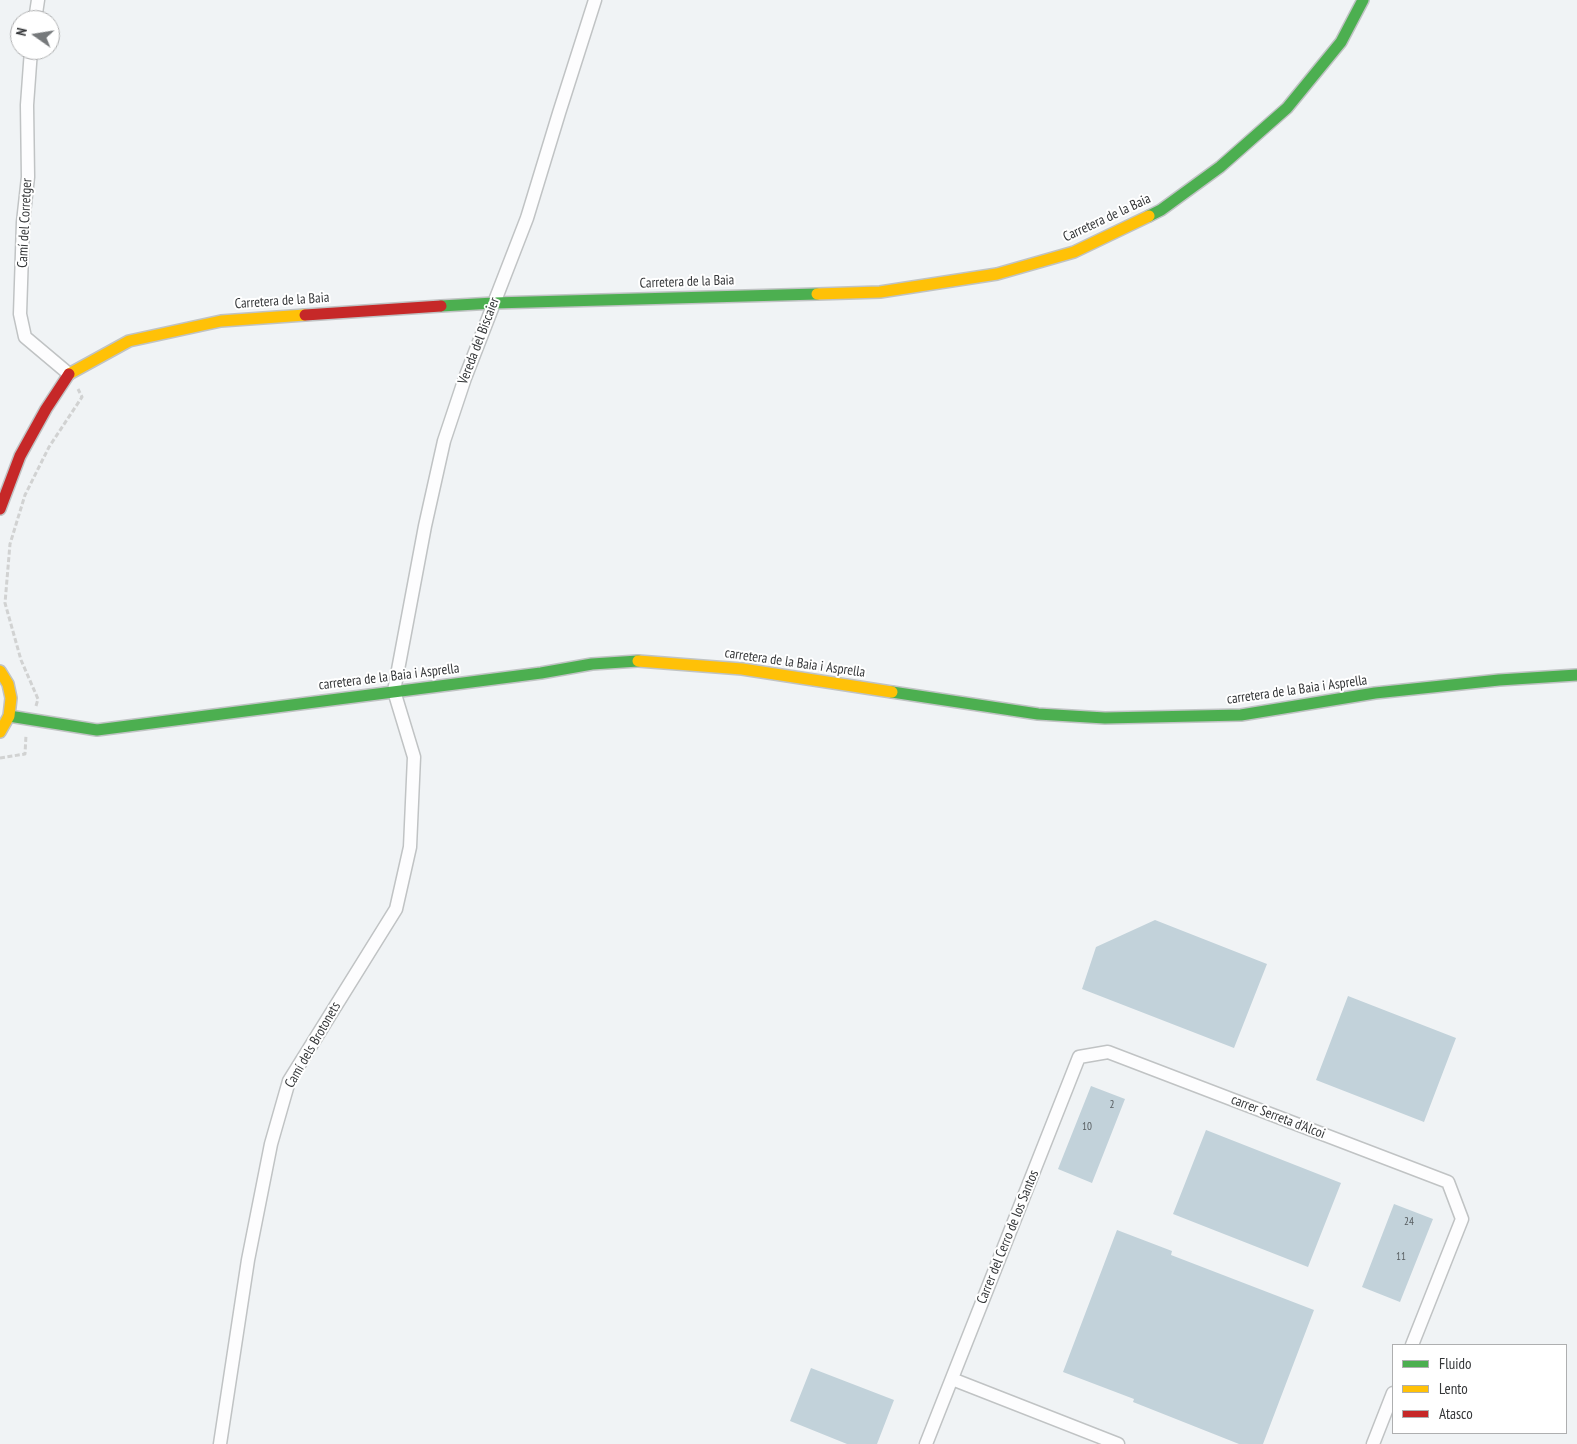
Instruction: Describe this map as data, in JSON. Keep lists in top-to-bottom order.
{
  "streets": {
    "main road": ["Carretera de la Baia", "carretera de la Baia i Asprella"],
    "street": [
      "Camí del Corretger",
      "Vereda del Biscaier",
      "Camí dels Brotonets",
      "carrer Serreta d'Alcoi",
      "Carrer del Cerro de los Santos"
    ]
  },
  "crossings": [
    ["Carretera de la Baia", "Camí del Corretger"],
    ["Carretera de la Baia", "Vereda del Biscaier"],
    ["Vereda del Biscaier", "carretera de la Baia i Asprella"],
    ["Vereda del Biscaier", "Camí dels Brotonets"],
    ["carretera de la Baia i Asprella", "Camí dels Brotonets"],
    ["carrer Serreta d'Alcoi", "Carrer del Cerro de los Santos"]
  ],
  "house_numbers": [
    "2",
    "10",
    "24",
    "11"
  ],
  "legend": ["Fluido", "Lento", "Atasco"],
  "north": "left"
}
